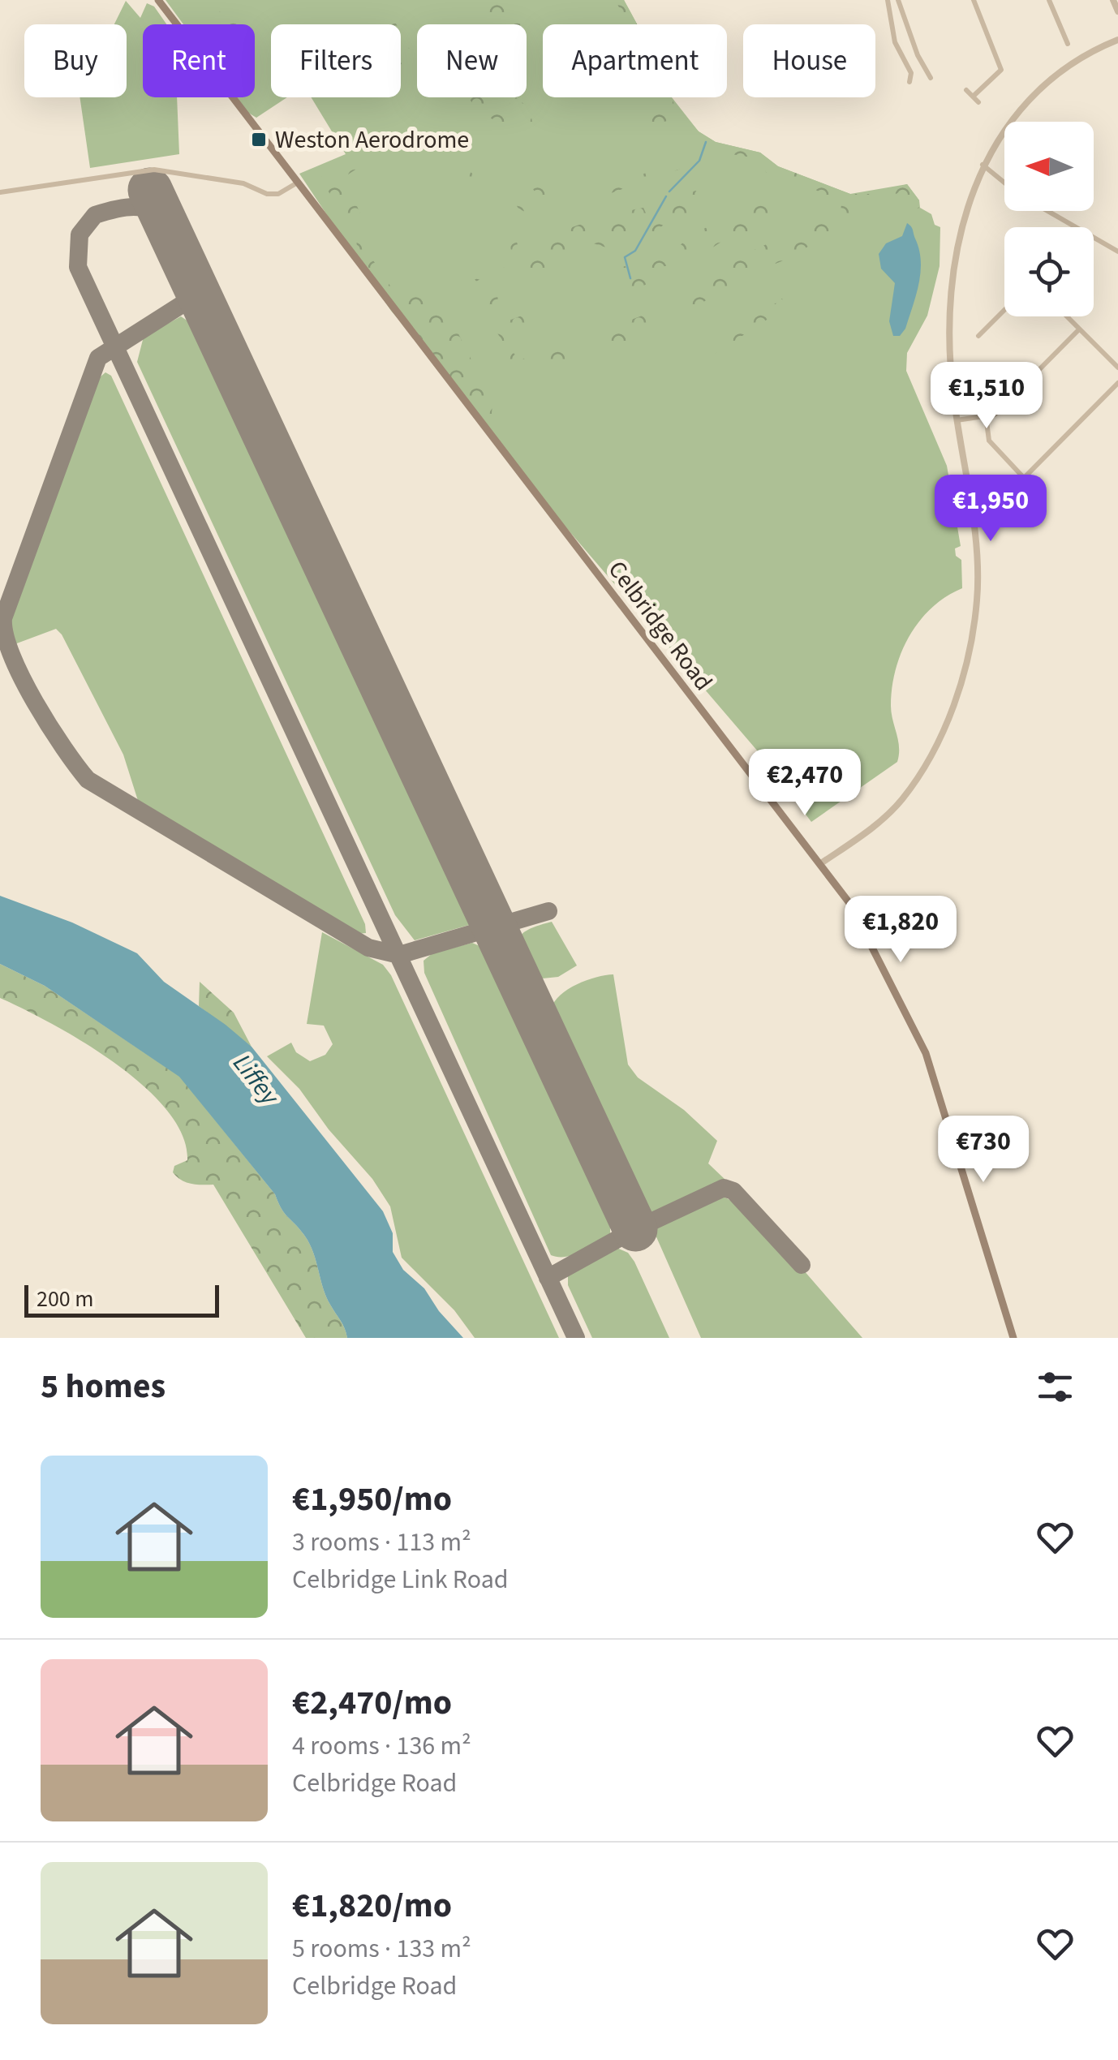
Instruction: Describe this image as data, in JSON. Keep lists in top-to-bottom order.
{
  "streets": {
    "main road": ["Celbridge Road"]
  },
  "water": ["Liffey"],
  "places": {
    "transit": ["Weston Aerodrome"]
  },
  "scale_bar": "200 m",
  "north": "left",
  "page": {
    "chip": [
      "Buy",
      "Rent",
      "Filters",
      "New",
      "Apartment",
      "House"
    ],
    "price": [
      "€1,510",
      "€1,950",
      "€2,470",
      "€1,820",
      "€730"
    ],
    "scale": "200 m",
    "heading": "5 homes",
    "list": [
      {
        "name": "€1,950/mo",
        "note": "3 rooms · 113 m² · Celbridge Link Road"
      },
      {
        "name": "€2,470/mo",
        "note": "4 rooms · 136 m² · Celbridge Road"
      },
      {
        "name": "€1,820/mo",
        "note": "5 rooms · 133 m² · Celbridge Road"
      }
    ]
  }
}
